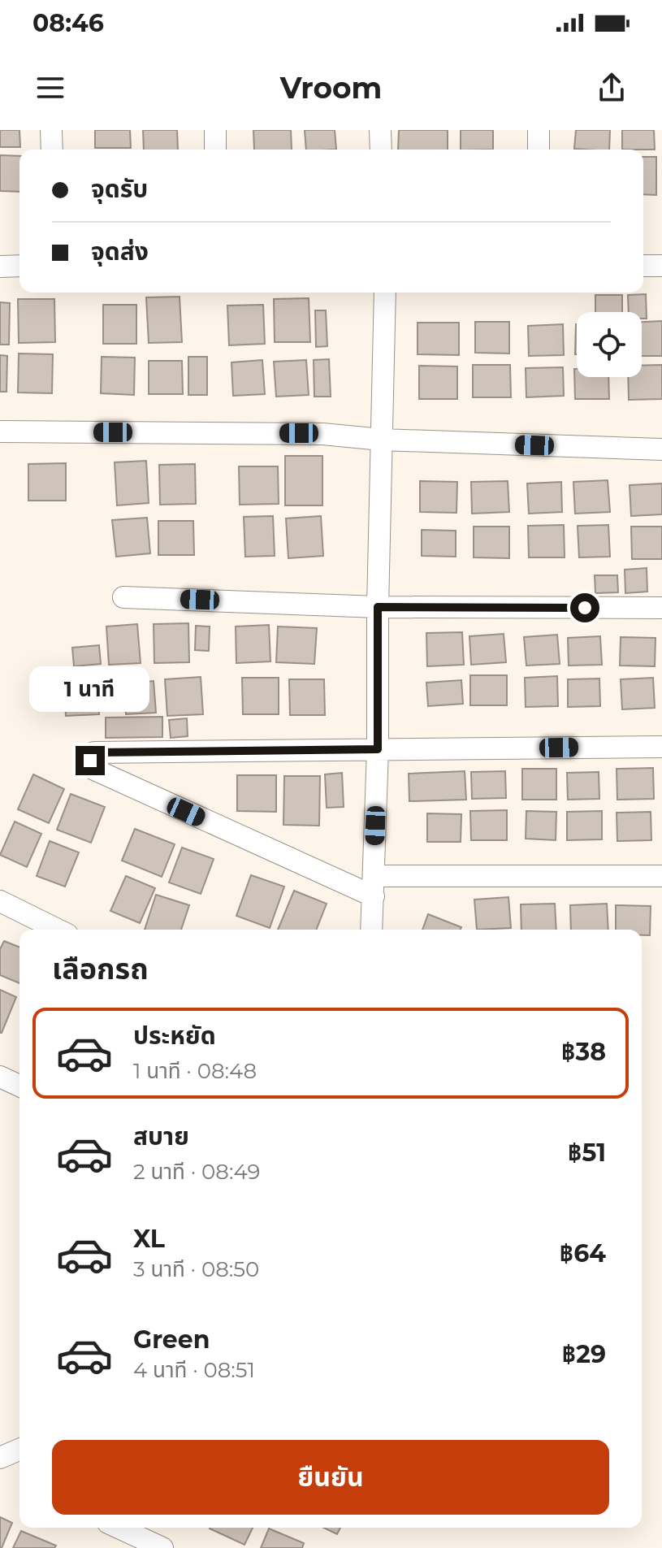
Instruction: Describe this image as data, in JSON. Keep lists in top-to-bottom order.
{
  "page": {
    "status": "08:46",
    "header": "Vroom",
    "banner": ["จุดรับ", "จุดส่ง"],
    "bubble": "1 นาที",
    "heading": "เลือกรถ",
    "list": [
      {
        "name": "ประหยัด",
        "note": "1 นาที · 08:48",
        "value": "฿38"
      },
      {
        "name": "สบาย",
        "note": "2 นาที · 08:49",
        "value": "฿51"
      },
      {
        "name": "XL",
        "note": "3 นาที · 08:50",
        "value": "฿64"
      },
      {
        "name": "Green",
        "note": "4 นาที · 08:51",
        "value": "฿29"
      }
    ],
    "buttons": "ยืนยัน"
  }
}
